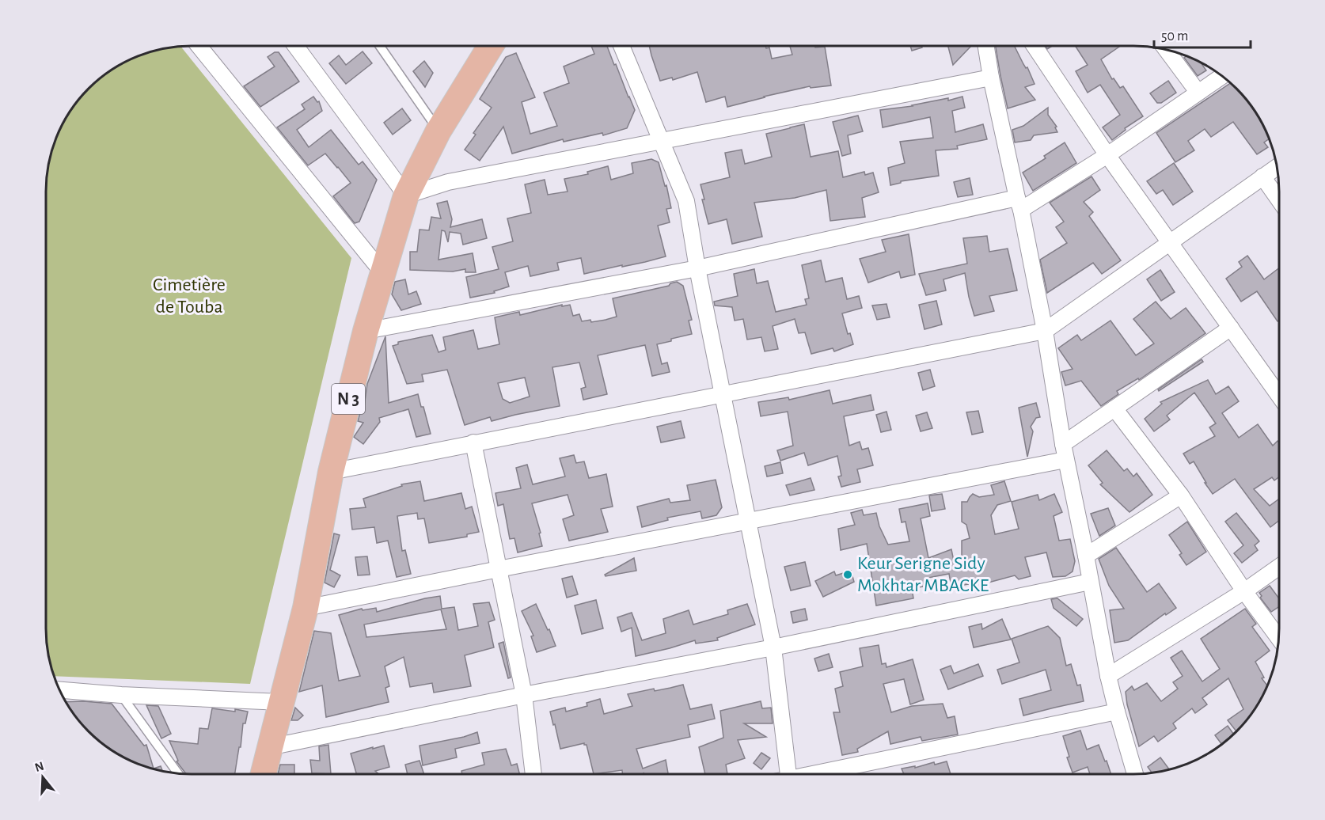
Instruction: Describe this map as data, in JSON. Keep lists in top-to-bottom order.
{
  "streets": {
    "main road": ["N 3"]
  },
  "parks": ["Cimetière de Touba"],
  "places": ["Keur Serigne Sidy Mokhtar MBACKE"],
  "scale_bar": "50 m",
  "north": "top"
}
